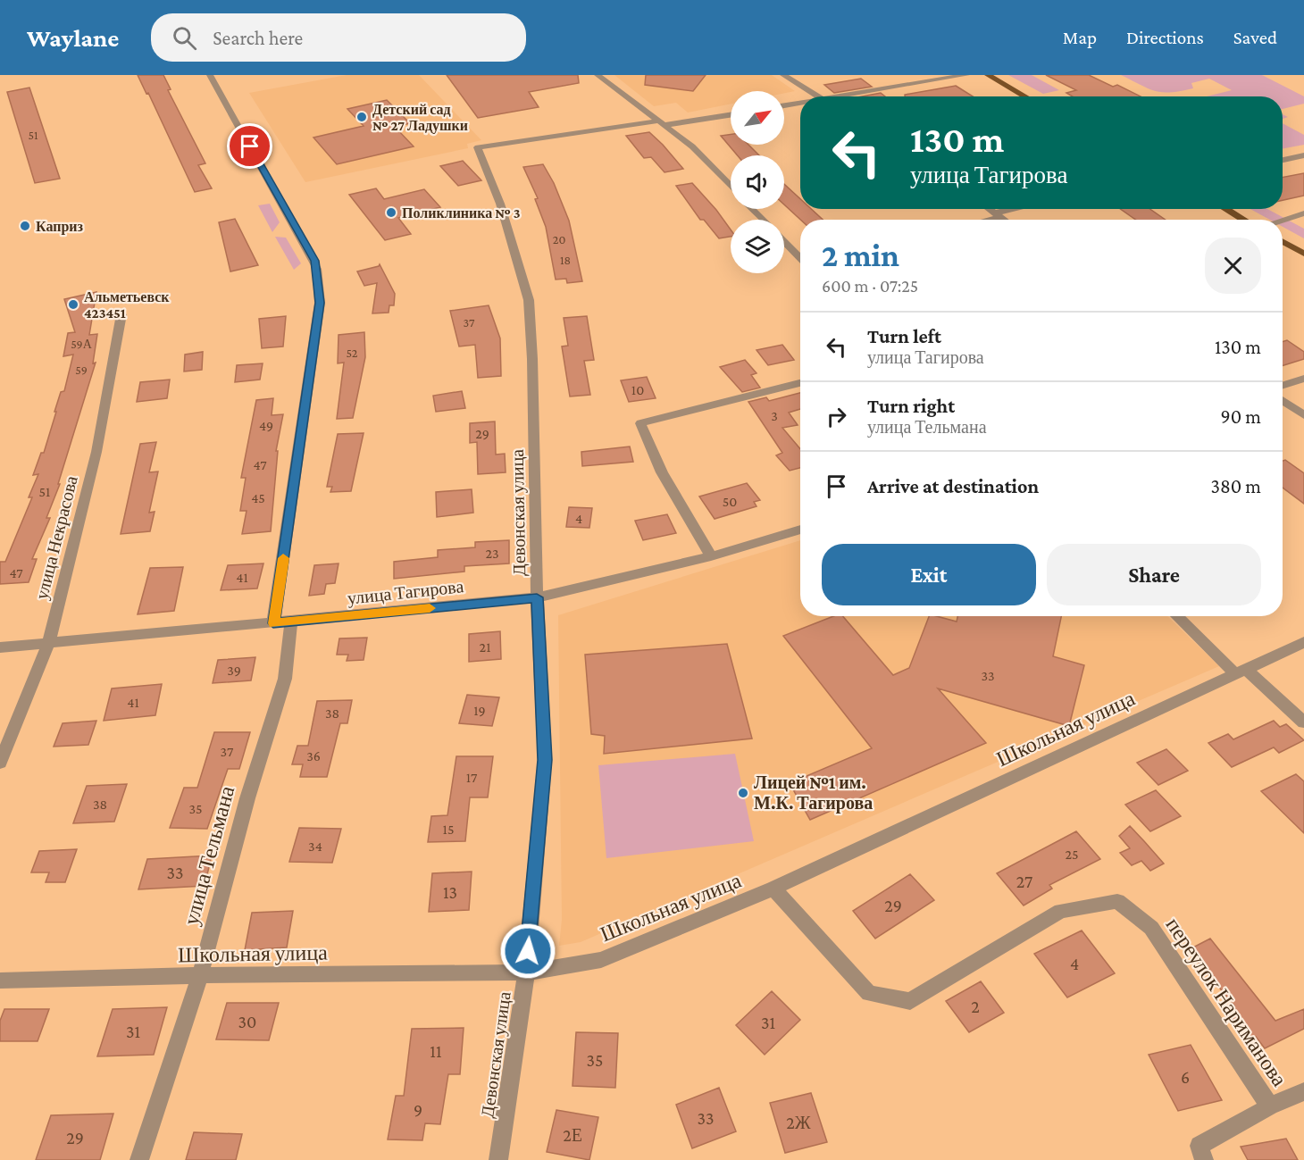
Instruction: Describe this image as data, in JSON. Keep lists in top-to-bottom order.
{
  "streets": {
    "street": [
      "Девонская улица",
      "улица Некрасова",
      "улица Тагирова",
      "Школьная улица",
      "улица Тельмана",
      "переулок Нариманова"
    ]
  },
  "crossings": [
    ["Девонская улица", "улица Тагирова"],
    ["Девонская улица", "Школьная улица"],
    ["улица Некрасова", "улица Тагирова"],
    ["улица Тагирова", "улица Тельмана"],
    ["Школьная улица", "улица Тельмана"],
    ["Школьная улица", "переулок Нариманова"]
  ],
  "places": [
    "Детский сад № 27 Ладушки",
    "Поликлиника № 3",
    "Каприз",
    "Альметьевск 423451",
    "Лицей №1 им. М.К. Тагирова"
  ],
  "house_numbers": [
    "51",
    "20",
    "18",
    "37",
    "59А",
    "52",
    "59",
    "10",
    "3",
    "49",
    "29",
    "47",
    "51",
    "45",
    "50",
    "4",
    "23",
    "47",
    "41",
    "21",
    "39",
    "33",
    "41",
    "19",
    "38",
    "37",
    "36",
    "17",
    "38",
    "35",
    "15",
    "34",
    "25",
    "33",
    "27",
    "13",
    "29",
    "4",
    "2",
    "30",
    "31",
    "31",
    "11",
    "35",
    "6",
    "9",
    "33",
    "2Ж",
    "2Е",
    "29"
  ],
  "north": "top right",
  "page": {
    "header": "Waylane",
    "search": "Search here",
    "nav": ["Map", "Directions", "Saved"],
    "turn": ["130 m", "улица Тагирова"],
    "heading": ["2 min", "600 m · 07:25"],
    "list": [
      {
        "name": "Turn left",
        "note": "улица Тагирова",
        "value": "130 m"
      },
      {
        "name": "Turn right",
        "note": "улица Тельмана",
        "value": "90 m"
      },
      {
        "name": "Arrive at destination",
        "value": "380 m"
      }
    ],
    "buttons": ["Exit", "Share"]
  }
}
